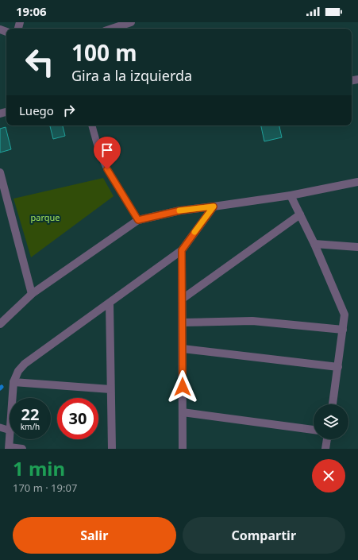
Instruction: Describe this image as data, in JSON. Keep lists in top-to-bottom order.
{
  "parks": ["parque"],
  "page": {
    "status": "19:06",
    "turn": ["100 m", "Gira a la izquierda"],
    "then": "Luego",
    "speed": "22 km/h",
    "limit": "30",
    "heading": ["1 min", "170 m · 19:07"],
    "buttons": ["Salir", "Compartir"]
  }
}
